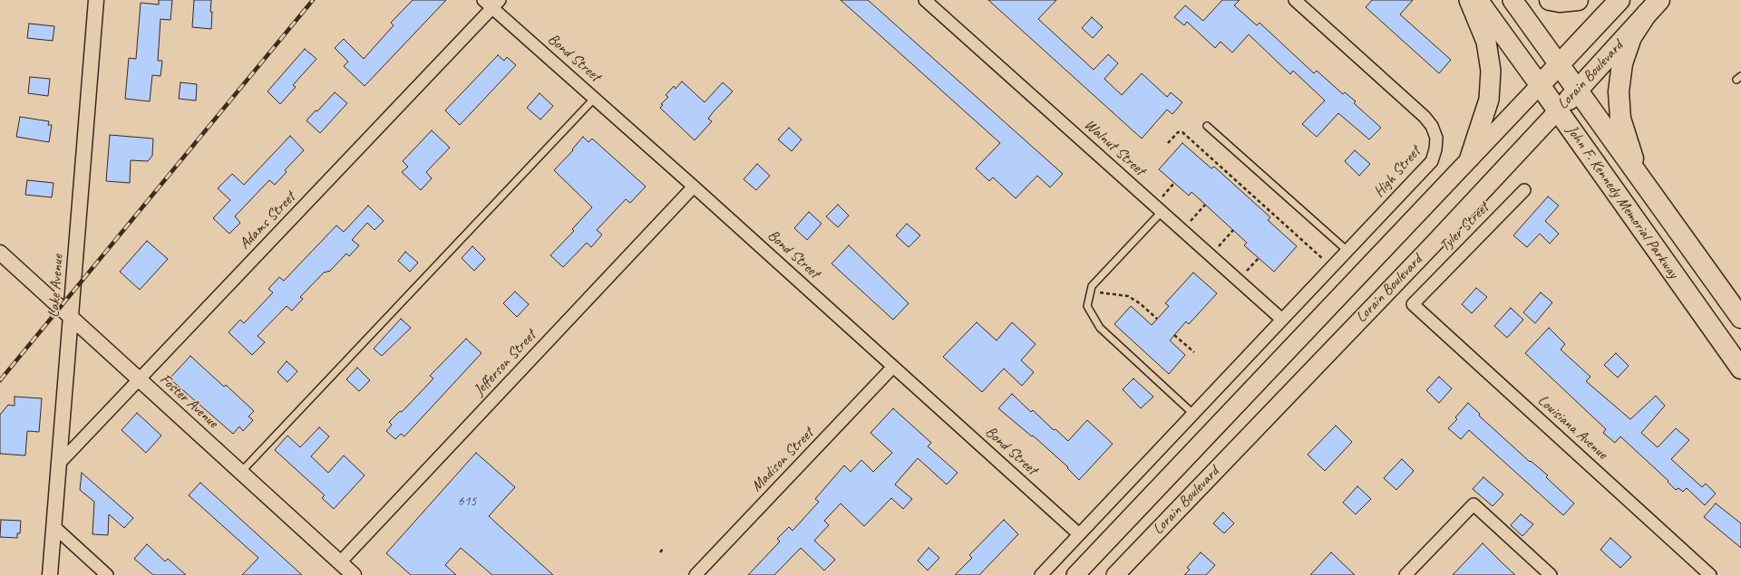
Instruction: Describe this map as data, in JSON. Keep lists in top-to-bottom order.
{
  "streets": {
    "highway": ["Lorain Boulevard", "John F. Kennedy Memorial Parkway"],
    "street": [
      "Bond Street",
      "Walnut Street",
      "High Street",
      "Adams Street",
      "Tyler Street",
      "Lake Avenue",
      "Jefferson Street",
      "Foster Avenue",
      "Louisiana Avenue",
      "Madison Street"
    ]
  },
  "crossings": [
    ["Bond Street", "Adams Street"],
    ["Bond Street", "Jefferson Street"],
    ["Bond Street", "Madison Street"],
    ["Lorain Boulevard", "John F. Kennedy Memorial Parkway"],
    ["Walnut Street", "High Street"],
    ["Adams Street", "Lake Avenue"],
    ["Adams Street", "Foster Avenue"],
    ["Tyler Street", "Louisiana Avenue"],
    ["Lake Avenue", "Foster Avenue"],
    ["Jefferson Street", "Foster Avenue"]
  ],
  "house_numbers": ["615"]
}
